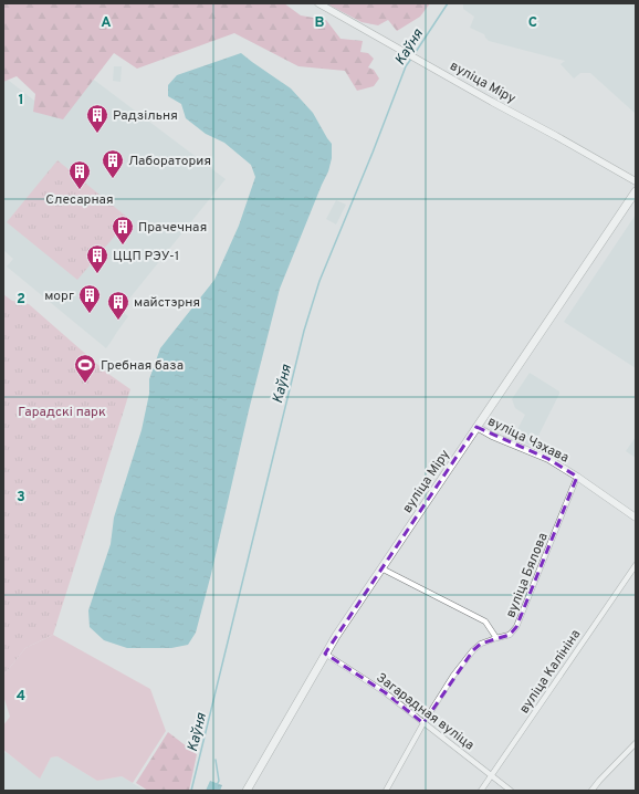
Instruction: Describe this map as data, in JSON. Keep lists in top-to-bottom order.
{
  "streets": {
    "main road": ["вуліца Міру"],
    "street": [
      "вуліца Чэхава",
      "вуліца Бялова",
      "вуліца Калініна",
      "Загарадная вуліца"
    ]
  },
  "crossings": [
    ["вуліца Міру", "вуліца Чэхава"],
    ["вуліца Міру", "Загарадная вуліца"],
    ["вуліца Чэхава", "вуліца Бялова"],
    ["вуліца Бялова", "Загарадная вуліца"],
    ["вуліца Калініна", "Загарадная вуліца"]
  ],
  "water": ["Каўня"],
  "parks": ["Гарадскі парк"],
  "places": {
    "building": [
      "Радзільня",
      "Лаборатория",
      "Слесарная",
      "Прачечная",
      "ЦЦП РЭУ-1",
      "морг",
      "майстэрня"
    ],
    "sports": ["Гребная база"]
  },
  "grid": {
    "columns": ["A", "B", "C"],
    "rows": [
      "1",
      "2",
      "3",
      "4"
    ]
  }
}
